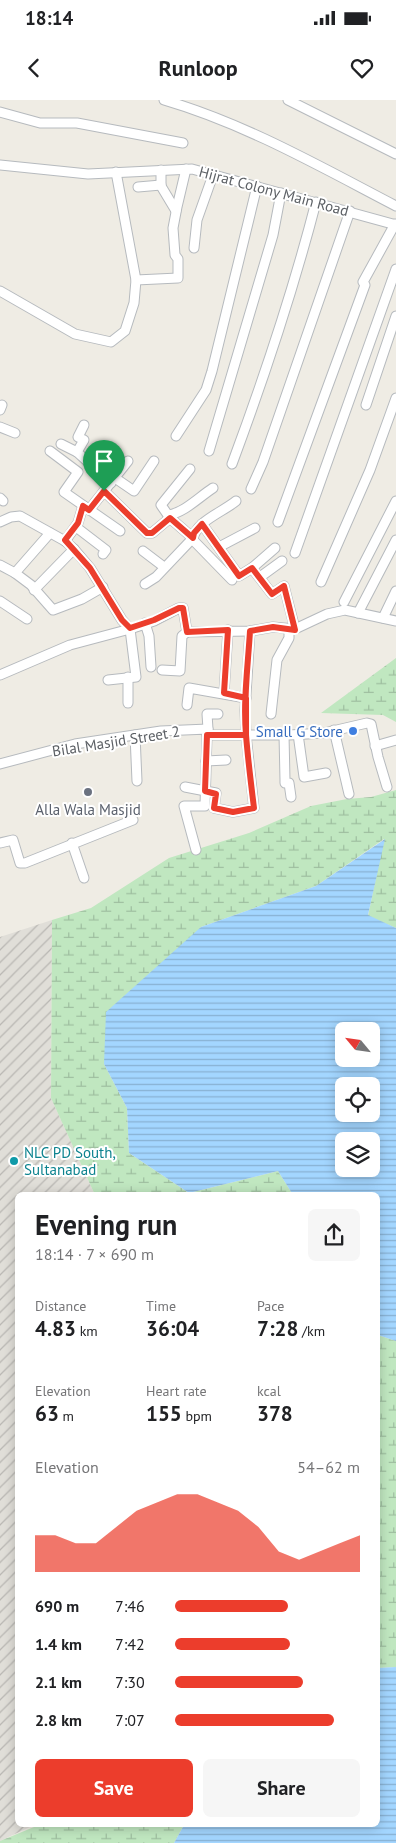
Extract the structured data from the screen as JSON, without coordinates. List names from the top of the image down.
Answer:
{
  "streets": {
    "street": ["Hijrat Colony Main Road", "Bilal Masjid Street 2"]
  },
  "places": ["Small G Store", "Alla Wala Masjid", "NLC PD South, Sultanabad"],
  "north": "top left",
  "page": {
    "status": "18:14",
    "header": "Runloop",
    "heading": ["Evening run", "18:14 · 7 × 690 m"],
    "stats": [
      ["Distance", "4.83 km"],
      ["Time", "36:04"],
      ["Pace", "7:28 /km"],
      ["Elevation", "63 m"],
      ["Heart rate", "155 bpm"],
      ["kcal", "378"]
    ],
    "chart": ["Elevation", "54–62 m"],
    "list": [
      {
        "name": "690 m",
        "note": "7:46"
      },
      {
        "name": "1.4 km",
        "note": "7:42"
      },
      {
        "name": "2.1 km",
        "note": "7:30"
      },
      {
        "name": "2.8 km",
        "note": "7:07"
      }
    ],
    "buttons": ["Save", "Share"]
  }
}
